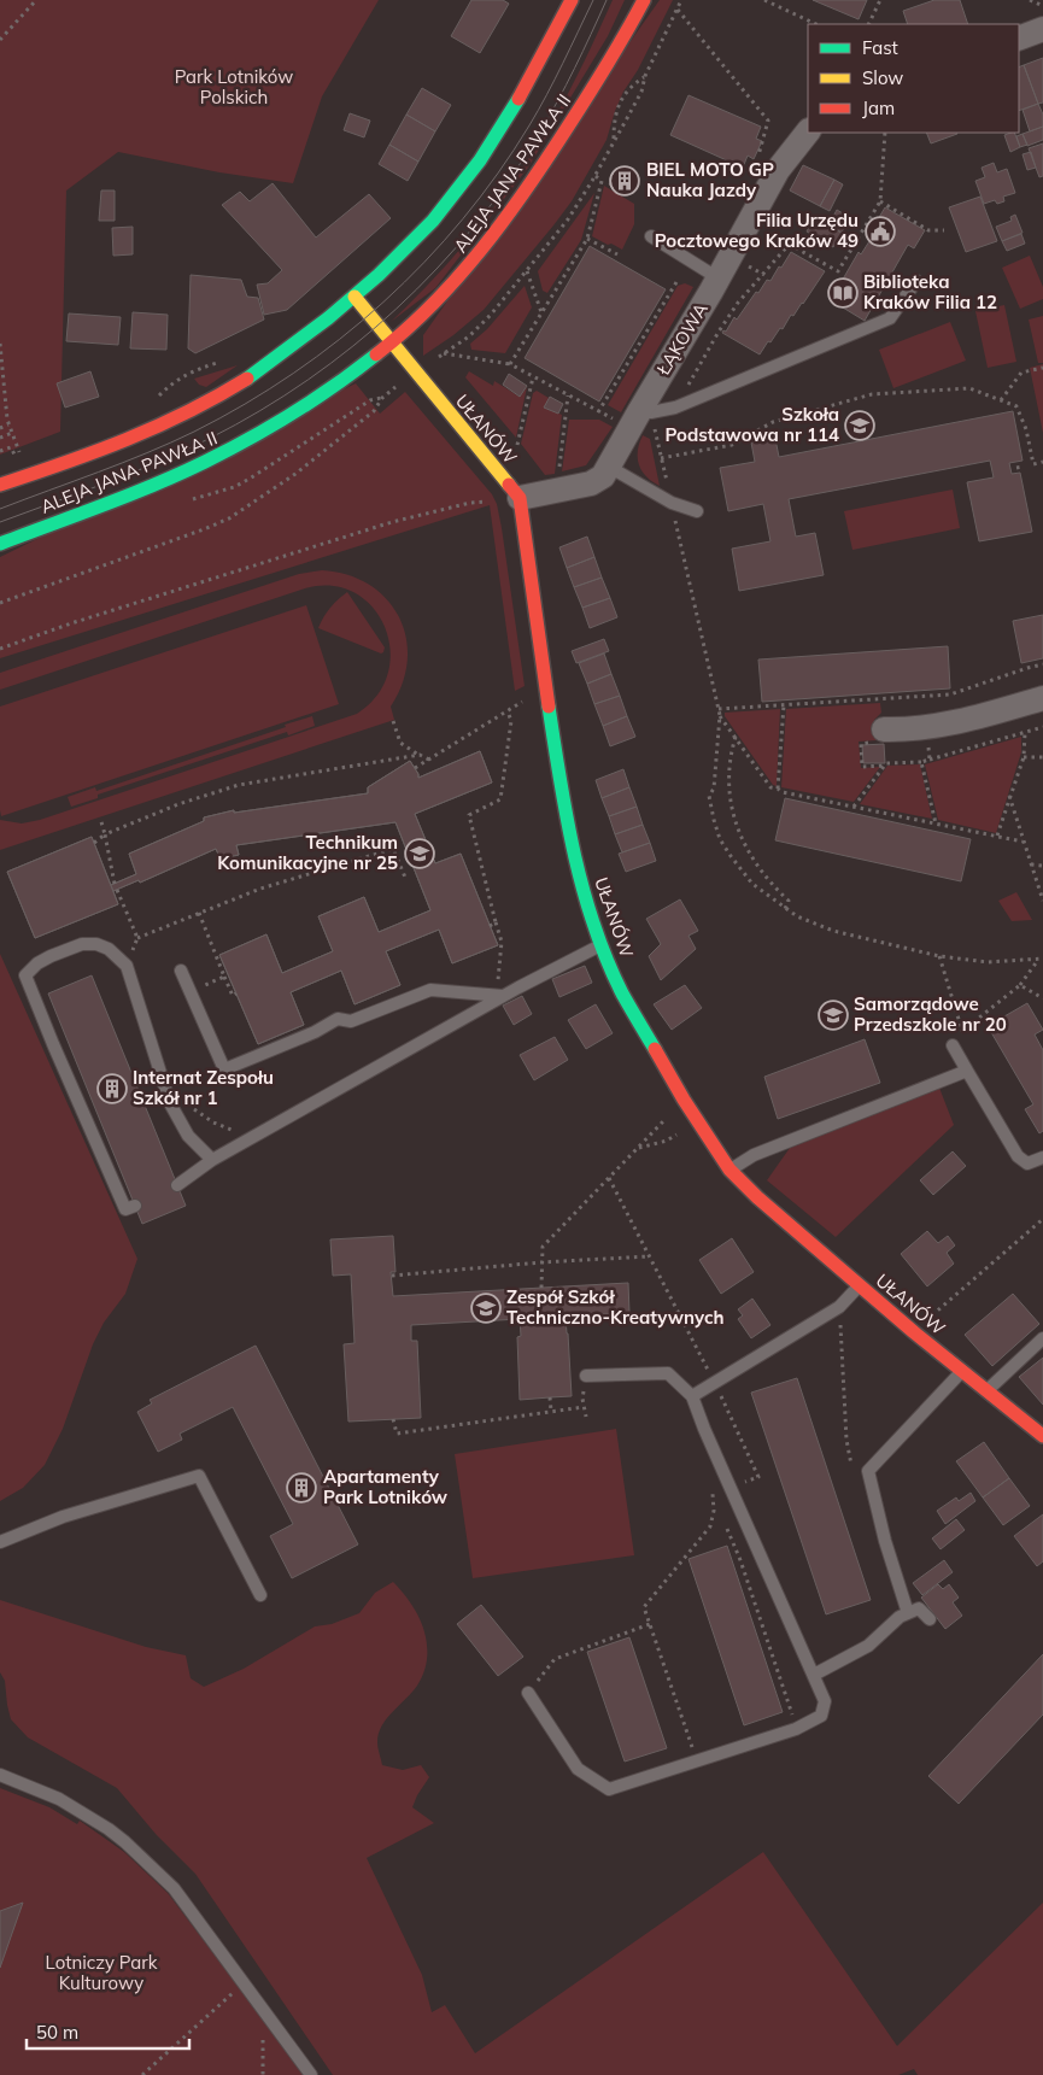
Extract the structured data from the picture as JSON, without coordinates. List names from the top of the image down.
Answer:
{
  "streets": {
    "main road": ["ALEJA JANA PAWŁA II", "UŁANÓW"],
    "street": ["ŁĄKOWA"]
  },
  "crossings": [
    ["ALEJA JANA PAWŁA II", "UŁANÓW"],
    ["ŁĄKOWA", "UŁANÓW"]
  ],
  "parks": ["Park Lotników Polskich", "Lotniczy Park Kulturowy"],
  "places": {
    "building": ["BIEL MOTO GP Nauka Jazdy", "Internat Zespołu Szkół nr 1", "Apartamenty Park Lotników"],
    "public building": ["Filia Urzędu Pocztowego Kraków 49"],
    "library": ["Biblioteka Kraków Filia 12"],
    "school or university": [
      "Szkoła Podstawowa nr 114",
      "Technikum Komunikacyjne nr 25",
      "Samorządowe Przedszkole nr 20",
      "Zespół Szkół Techniczno-Kreatywnych"
    ]
  },
  "legend": ["Fast", "Slow", "Jam"],
  "scale_bar": "50 m"
}
